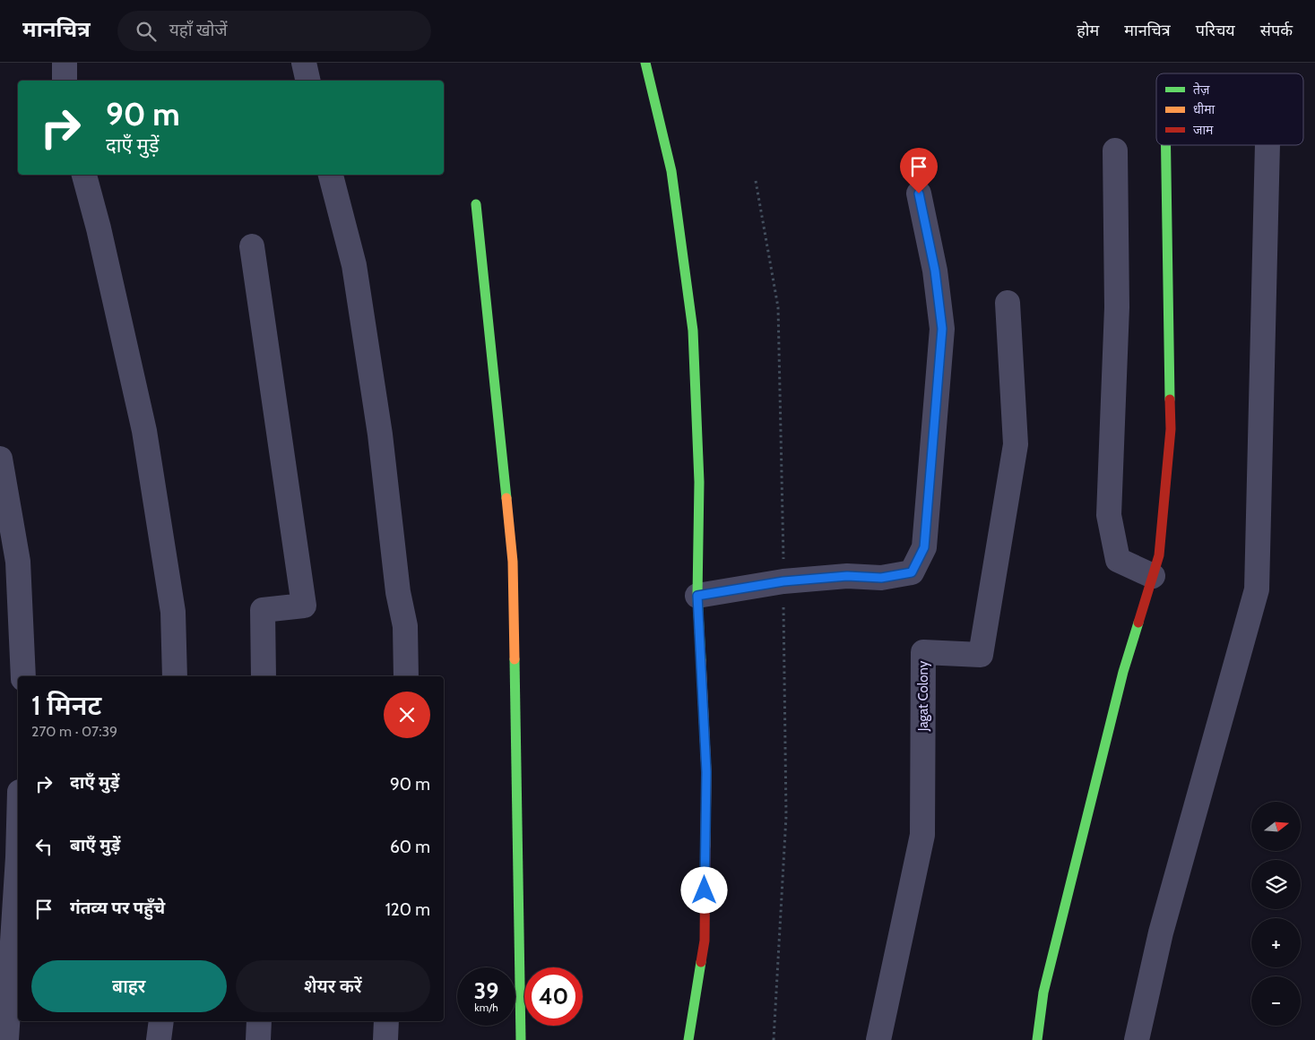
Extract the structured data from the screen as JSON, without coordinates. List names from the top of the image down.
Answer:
{
  "streets": {
    "street": ["Jagat Colony"]
  },
  "legend": ["तेज़", "धीमा", "जाम"],
  "north": "right",
  "page": {
    "header": "मानचित्र",
    "search": "यहाँ खोजें",
    "nav": [
      "होम",
      "मानचित्र",
      "परिचय",
      "संपर्क"
    ],
    "turn": ["90 m", "दाएँ मुड़ें"],
    "heading": ["1 मिनट", "270 m · 07:39"],
    "list": [
      {
        "name": "दाएँ मुड़ें",
        "value": "90 m"
      },
      {
        "name": "बाएँ मुड़ें",
        "value": "60 m"
      },
      {
        "name": "गंतव्य पर पहुँचे",
        "value": "120 m"
      }
    ],
    "map_buttons": ["+", "−"],
    "buttons": ["बाहर", "शेयर करें"],
    "speed": "39 km/h",
    "limit": "40"
  }
}
